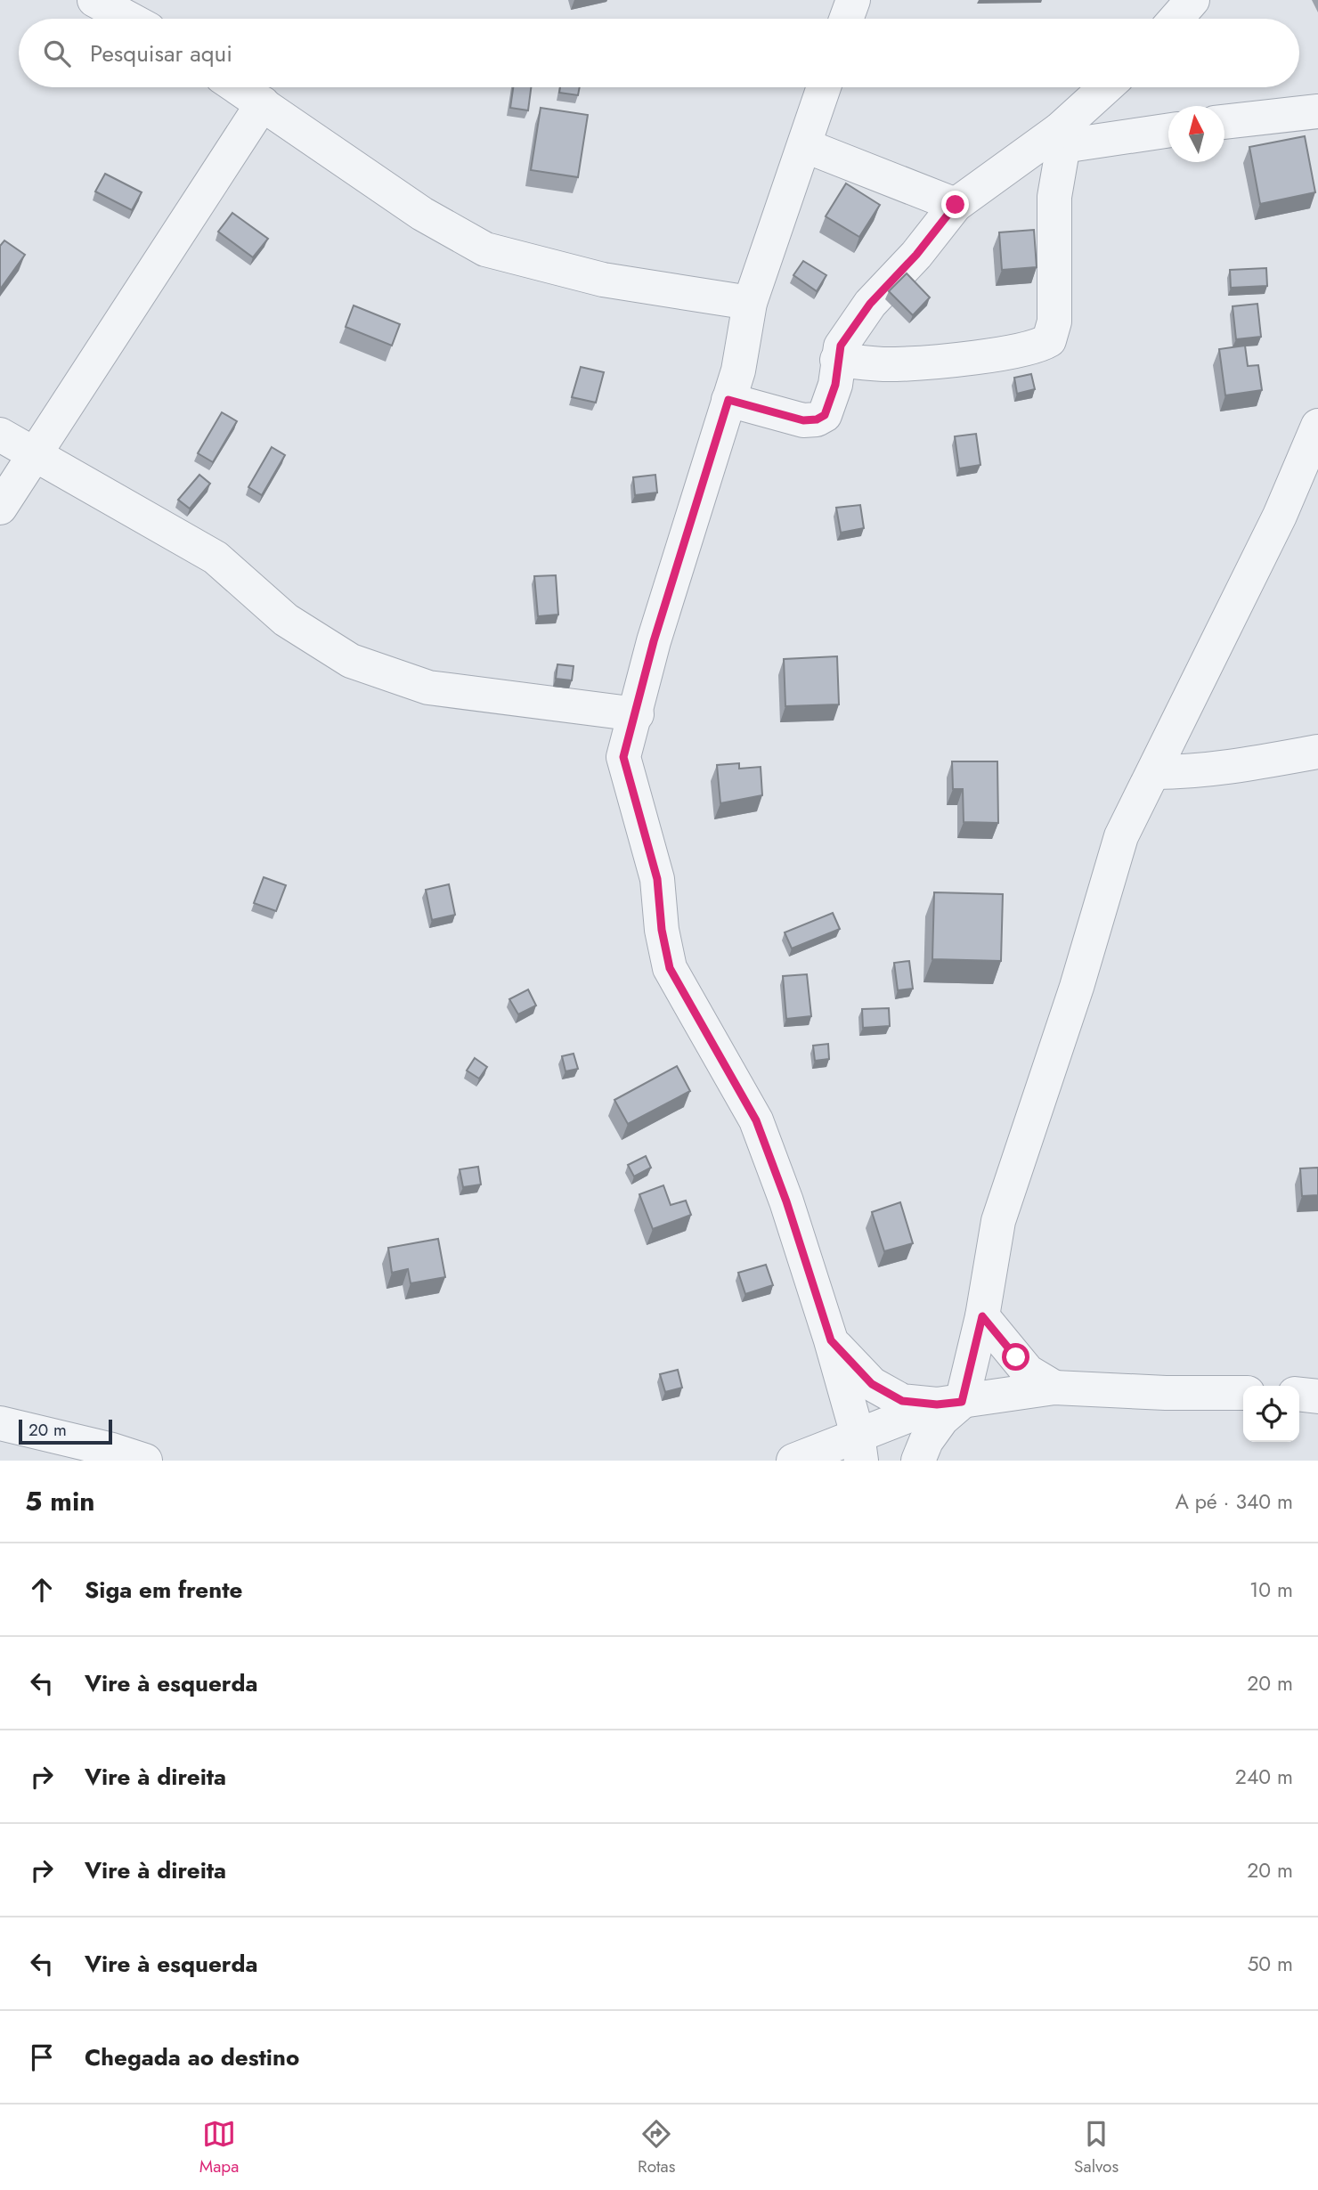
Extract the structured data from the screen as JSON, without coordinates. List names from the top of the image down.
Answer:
{
  "scale_bar": "20 m",
  "north": "top",
  "page": {
    "search": "Pesquisar aqui",
    "scale": "20 m",
    "heading": ["5 min", "A pé · 340 m"],
    "list": [
      ["Siga em frente", "10 m"],
      ["Vire à esquerda", "20 m"],
      ["Vire à direita", "240 m"],
      ["Vire à direita", "20 m"],
      ["Vire à esquerda", "50 m"],
      "Chegada ao destino"
    ],
    "nav": ["Mapa", "Rotas", "Salvos"]
  }
}
